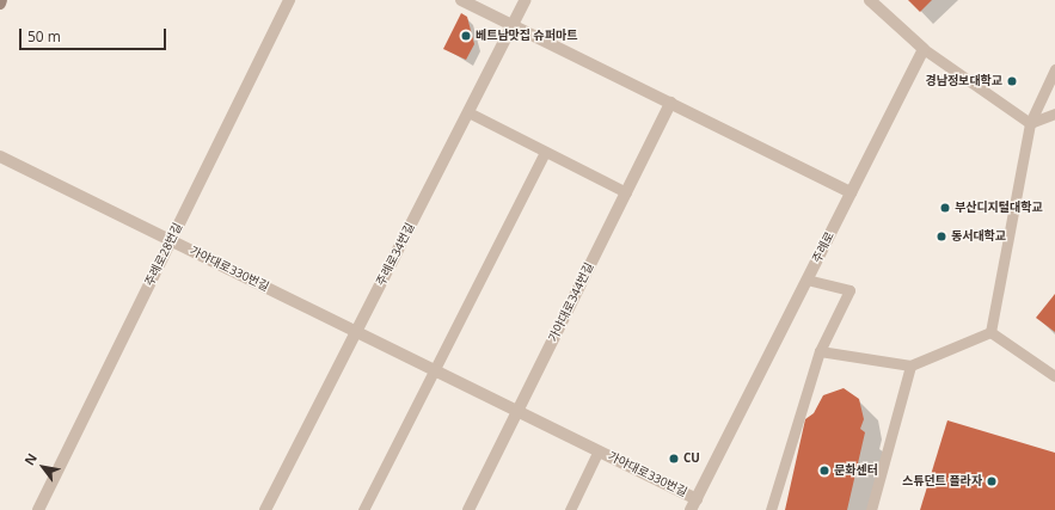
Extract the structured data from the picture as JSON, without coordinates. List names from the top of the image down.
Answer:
{
  "streets": {
    "street": [
      "주례로",
      "주례로28번길",
      "주례로34번길",
      "가야대로330번길",
      "가야대로344번길"
    ]
  },
  "crossings": [
    ["주례로", "가야대로330번길"],
    ["주례로28번길", "가야대로330번길"],
    ["주례로34번길", "가야대로330번길"],
    ["가야대로330번길", "가야대로344번길"]
  ],
  "places": [
    "베트남맛집 슈퍼마트",
    "경남정보대학교",
    "부산디지털대학교",
    "동서대학교",
    "CU",
    "문화센터",
    "스튜던트 플라자"
  ],
  "scale_bar": "50 m",
  "north": "top left"
}
